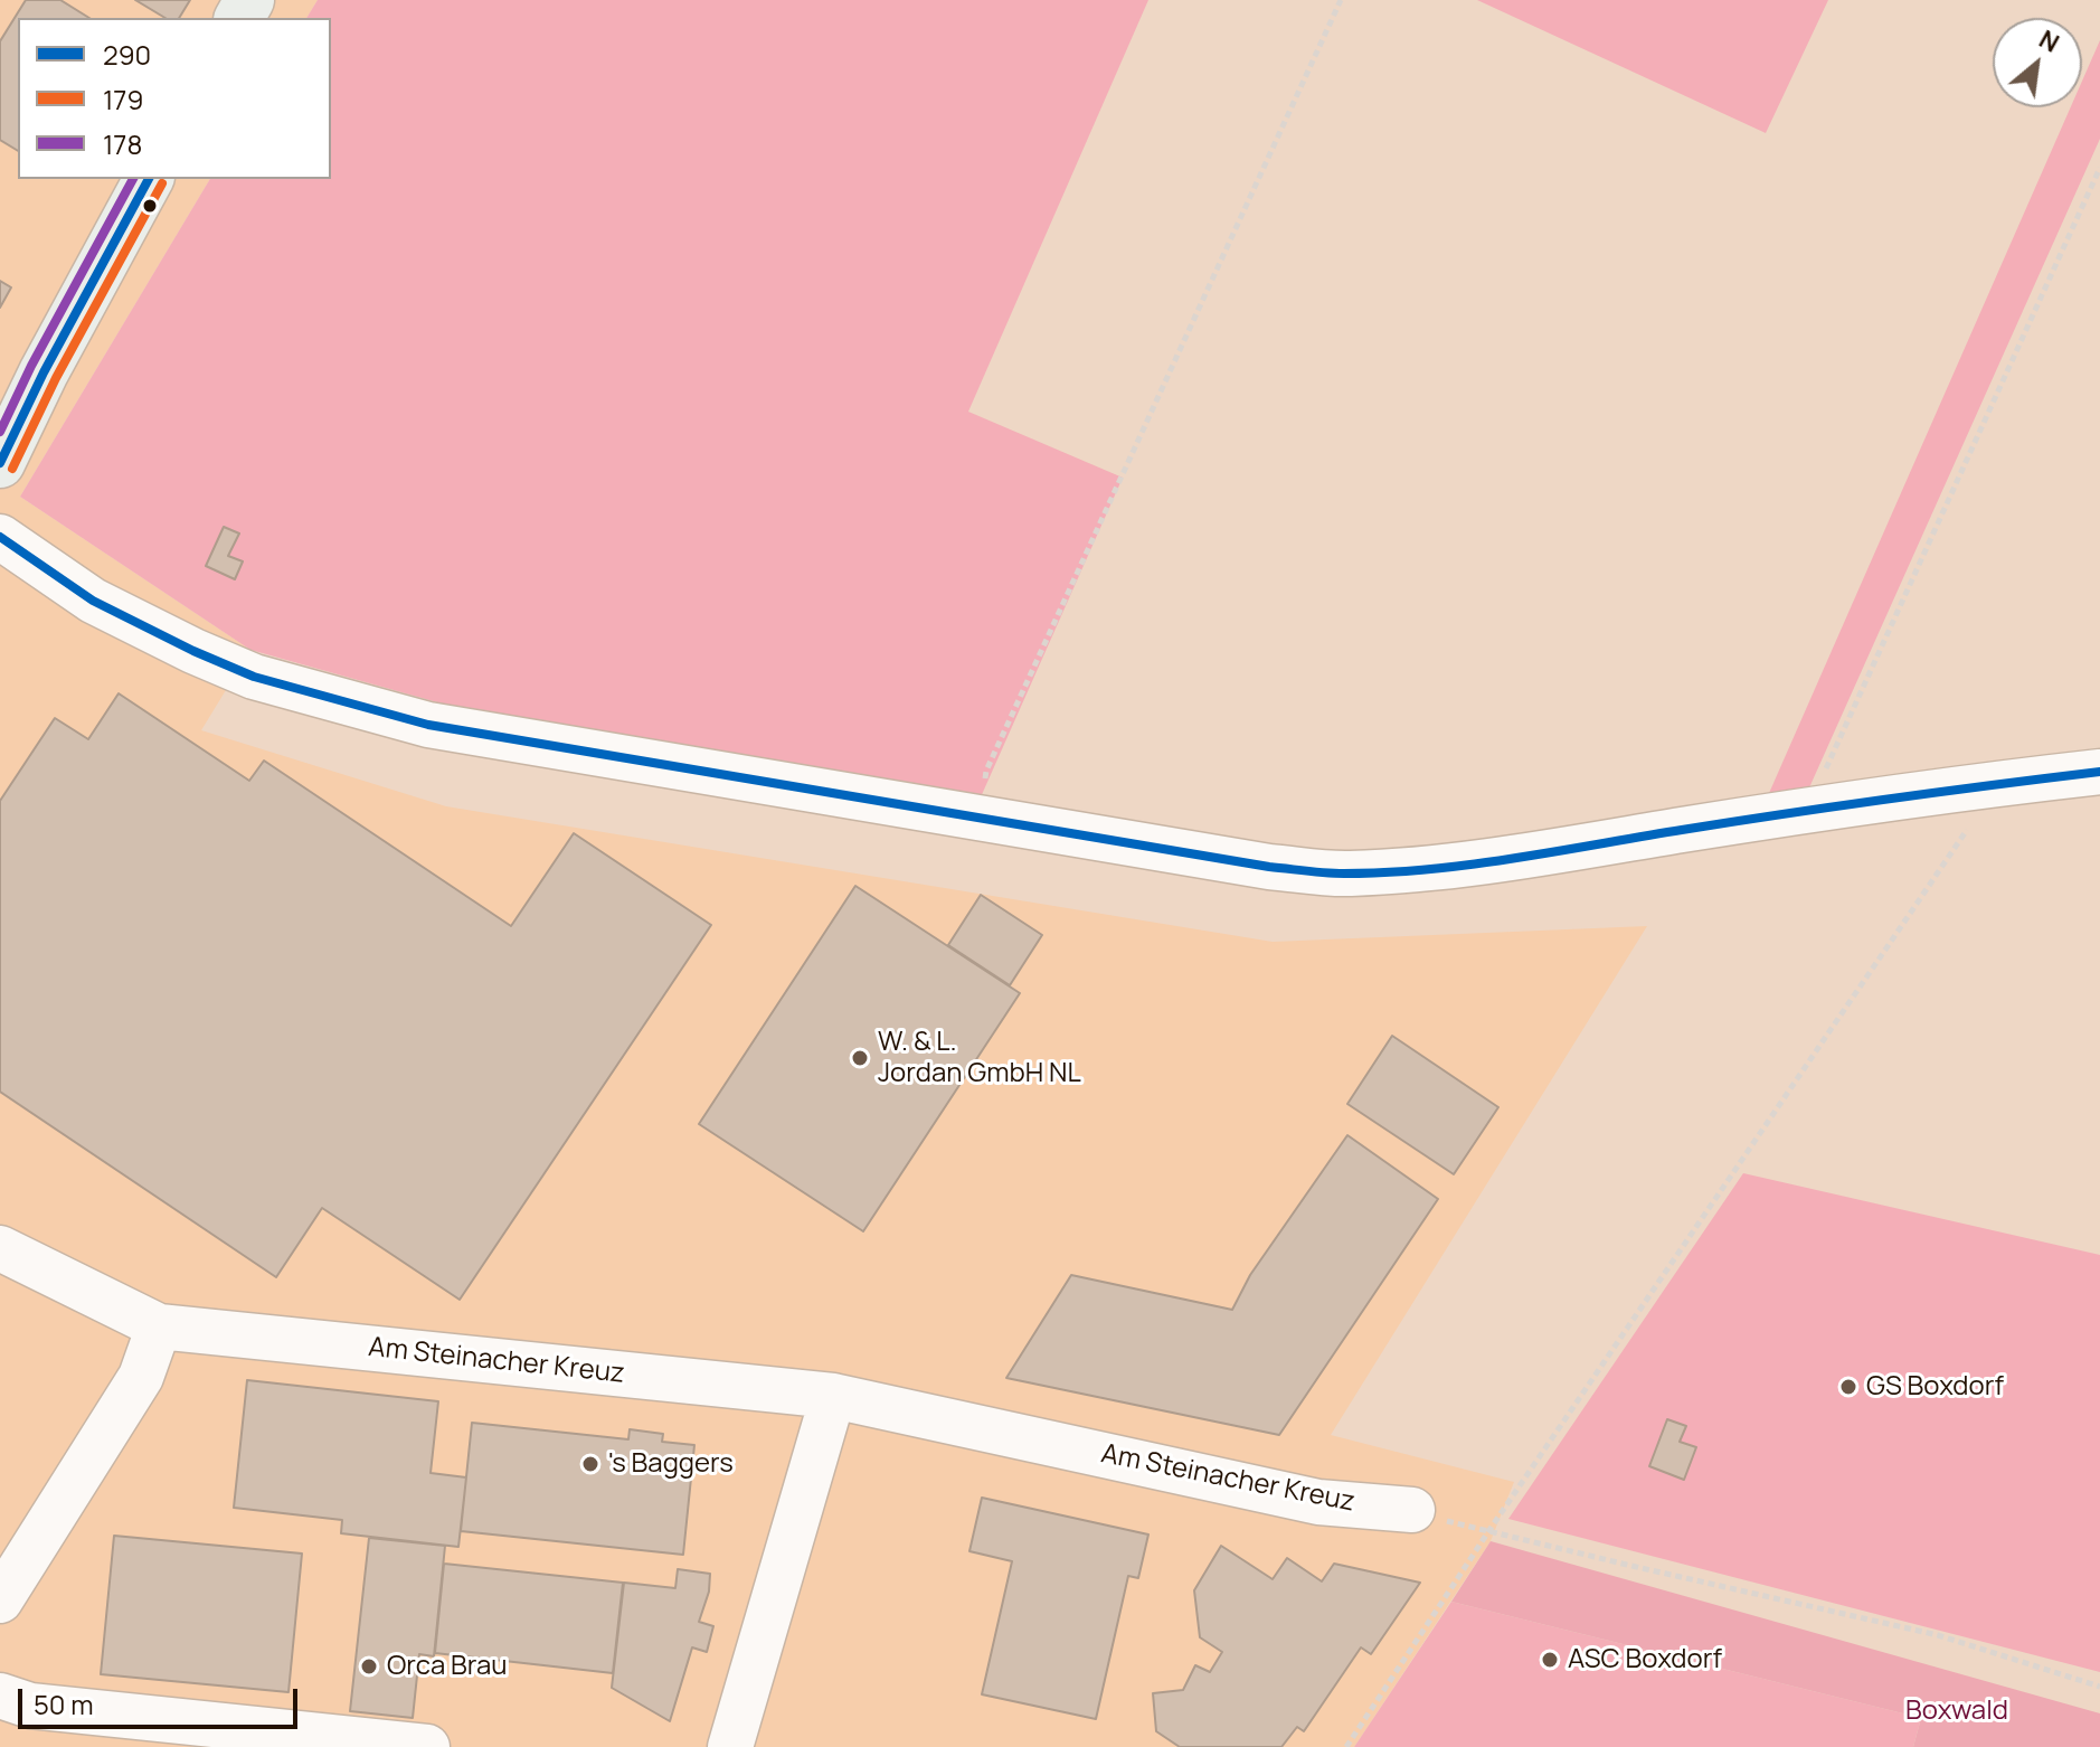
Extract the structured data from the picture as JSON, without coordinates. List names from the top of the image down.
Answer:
{
  "streets": {
    "street": ["Am Steinacher Kreuz"]
  },
  "parks": ["Boxwald"],
  "places": [
    "W. & L. Jordan GmbH NL",
    "GS Boxdorf",
    "'s Baggers",
    "ASC Boxdorf",
    "Orca Brau"
  ],
  "lines": ["transit line 290", "transit line 178", "transit line 179"],
  "legend": ["290", "179", "178"],
  "scale_bar": "50 m",
  "north": "top right"
}
